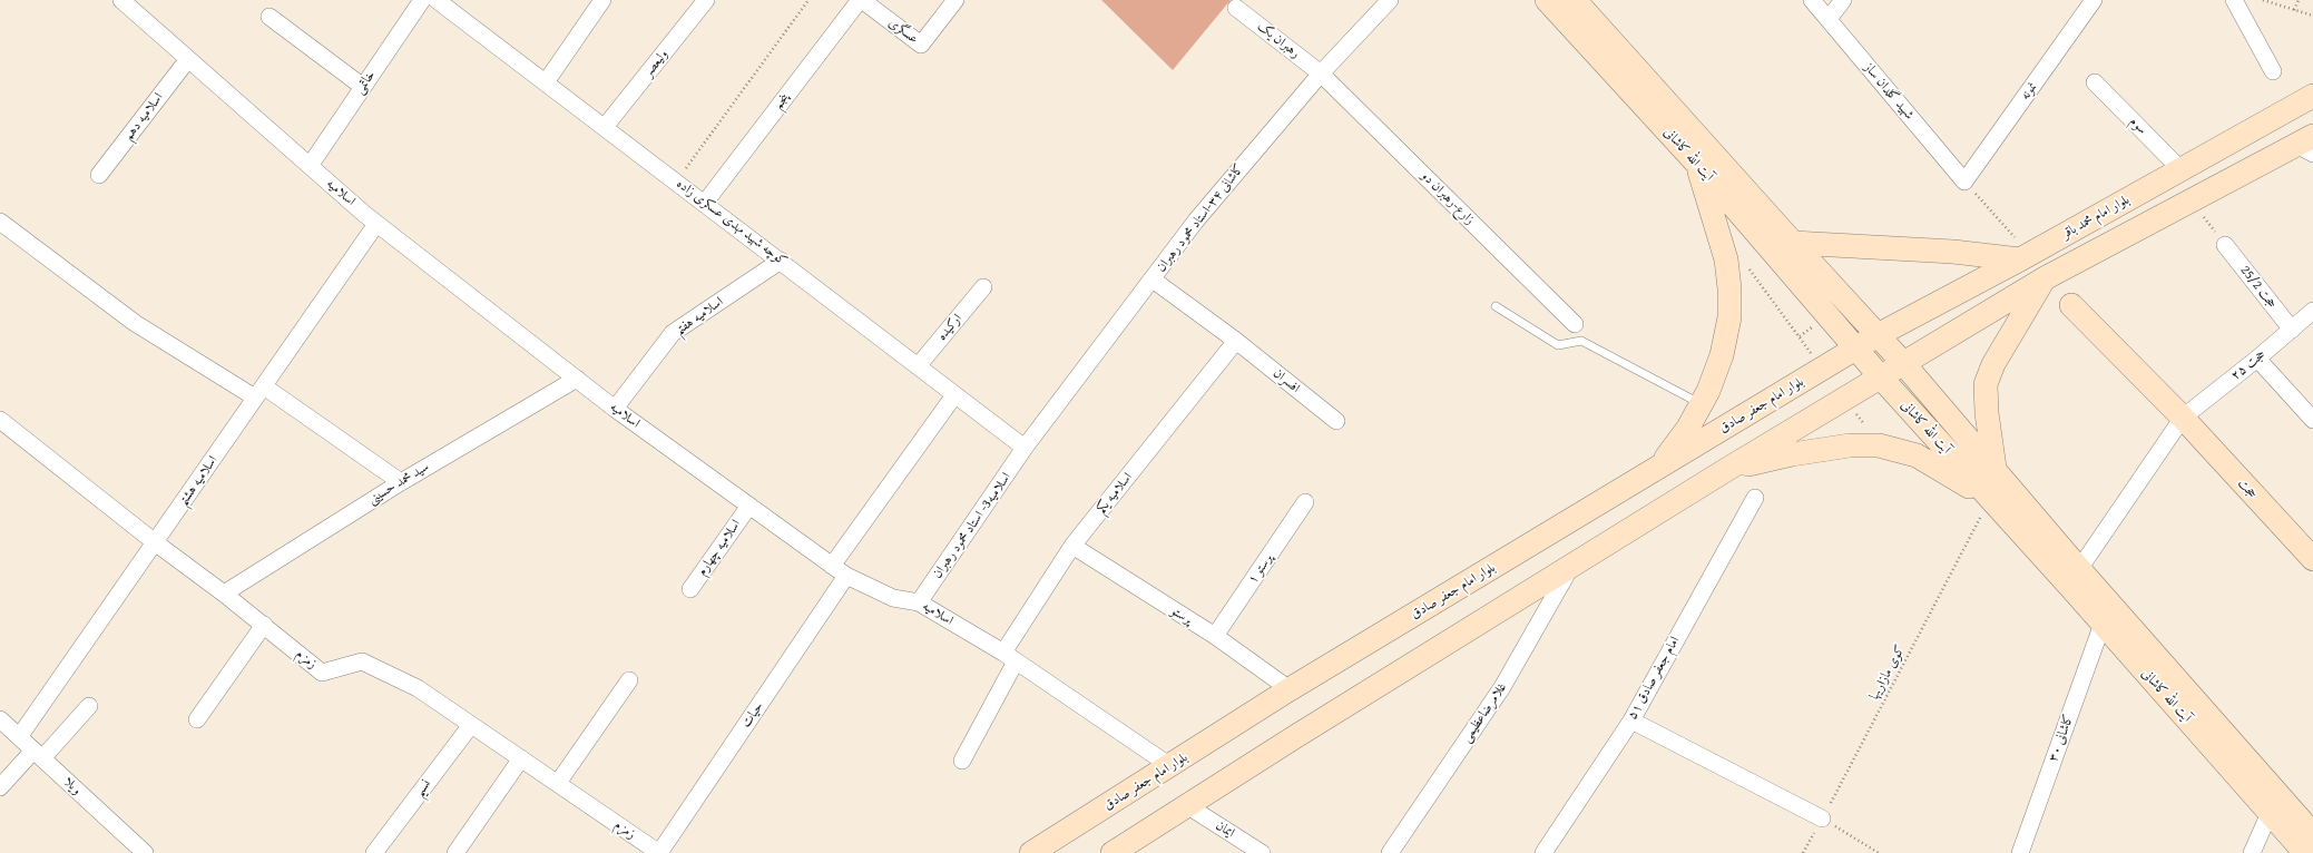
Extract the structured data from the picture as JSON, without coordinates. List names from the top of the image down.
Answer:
{
  "streets": {
    "main road": [
      "آیت الله کاشانی",
      "بلوار امام محمد باقر",
      "بلوار امام جعفر صادق",
      "حجت"
    ],
    "street": [
      "عسگری",
      "رهبران یک",
      "ولیعصر",
      "خاتمی",
      "شهید گلدان ساز",
      "نمونه",
      "پنجم",
      "اسلامیه دهم",
      "سوم",
      "اسلامیه",
      "زارع-رهبران دو",
      "کاشانی ۳۴-استاد محمود رهبران",
      "کوچه شهید مهدی عسکری زاده",
      "حجت 25/2",
      "اسلامیه هفتم",
      "ارکیده",
      "حجت ۲۵",
      "افسران",
      "اسلامیه هشتم",
      "سید محمد حسینی",
      "اسلامیه یکم",
      "اسلامیه3- استاد محمود رهبران",
      "اسلامیه چهارم",
      "پرستو ۱",
      "پرستو",
      "زمزم",
      "امام جعفر صادق ۵۱",
      "غلامرضاعظیمی",
      "حیات",
      "کاشانی ۳۰",
      "ویلا",
      "نسیم",
      "ایمان"
    ],
    "path": ["کوی مازاریها"]
  },
  "crossings": [
    ["عسگری", "پنجم"],
    ["رهبران یک", "زارع-رهبران دو"],
    ["رهبران یک", "کاشانی ۳۴-استاد محمود رهبران"],
    ["ولیعصر", "کوچه شهید مهدی عسکری زاده"],
    ["خاتمی", "اسلامیه"],
    ["شهید گلدان ساز", "نمونه"],
    ["پنجم", "کوچه شهید مهدی عسکری زاده"],
    ["اسلامیه دهم", "اسلامیه"],
    ["سوم", "بلوار امام محمد باقر"],
    ["آیت الله کاشانی", "بلوار امام محمد باقر"],
    ["آیت الله کاشانی", "بلوار امام جعفر صادق"],
    ["آیت الله کاشانی", "کوی مازاریها"],
    ["آیت الله کاشانی", "کاشانی ۳۰"],
    ["اسلامیه", "اسلامیه هفتم"],
    ["اسلامیه", "بلوار امام جعفر صادق"],
    ["اسلامیه", "اسلامیه هشتم"],
    ["اسلامیه", "سید محمد حسینی"],
    ["اسلامیه", "اسلامیه یکم"],
    ["اسلامیه", "اسلامیه3- استاد محمود رهبران"],
    ["اسلامیه", "اسلامیه چهارم"],
    ["اسلامیه", "حیات"],
    ["زارع-رهبران دو", "کاشانی ۳۴-استاد محمود رهبران"],
    ["بلوار امام محمد باقر", "بلوار امام جعفر صادق"],
    ["کاشانی ۳۴-استاد محمود رهبران", "کوچه شهید مهدی عسکری زاده"],
    ["کاشانی ۳۴-استاد محمود رهبران", "افسران"],
    ["کاشانی ۳۴-استاد محمود رهبران", "اسلامیه3- استاد محمود رهبران"],
    ["کوچه شهید مهدی عسکری زاده", "اسلامیه هفتم"],
    ["کوچه شهید مهدی عسکری زاده", "ارکیده"],
    ["کوچه شهید مهدی عسکری زاده", "اسلامیه3- استاد محمود رهبران"],
    ["حجت 25/2", "حجت ۲۵"],
    ["حجت ۲۵", "حجت"],
    ["افسران", "اسلامیه یکم"],
    ["بلوار امام جعفر صادق", "پرستو"],
    ["اسلامیه هشتم", "زمزم"],
    ["اسلامیه هشتم", "ویلا"],
    ["سید محمد حسینی", "زمزم"],
    ["اسلامیه یکم", "پرستو"],
    ["پرستو ۱", "پرستو"],
    ["زمزم", "حیات"],
    ["زمزم", "نسیم"]
  ]
}
